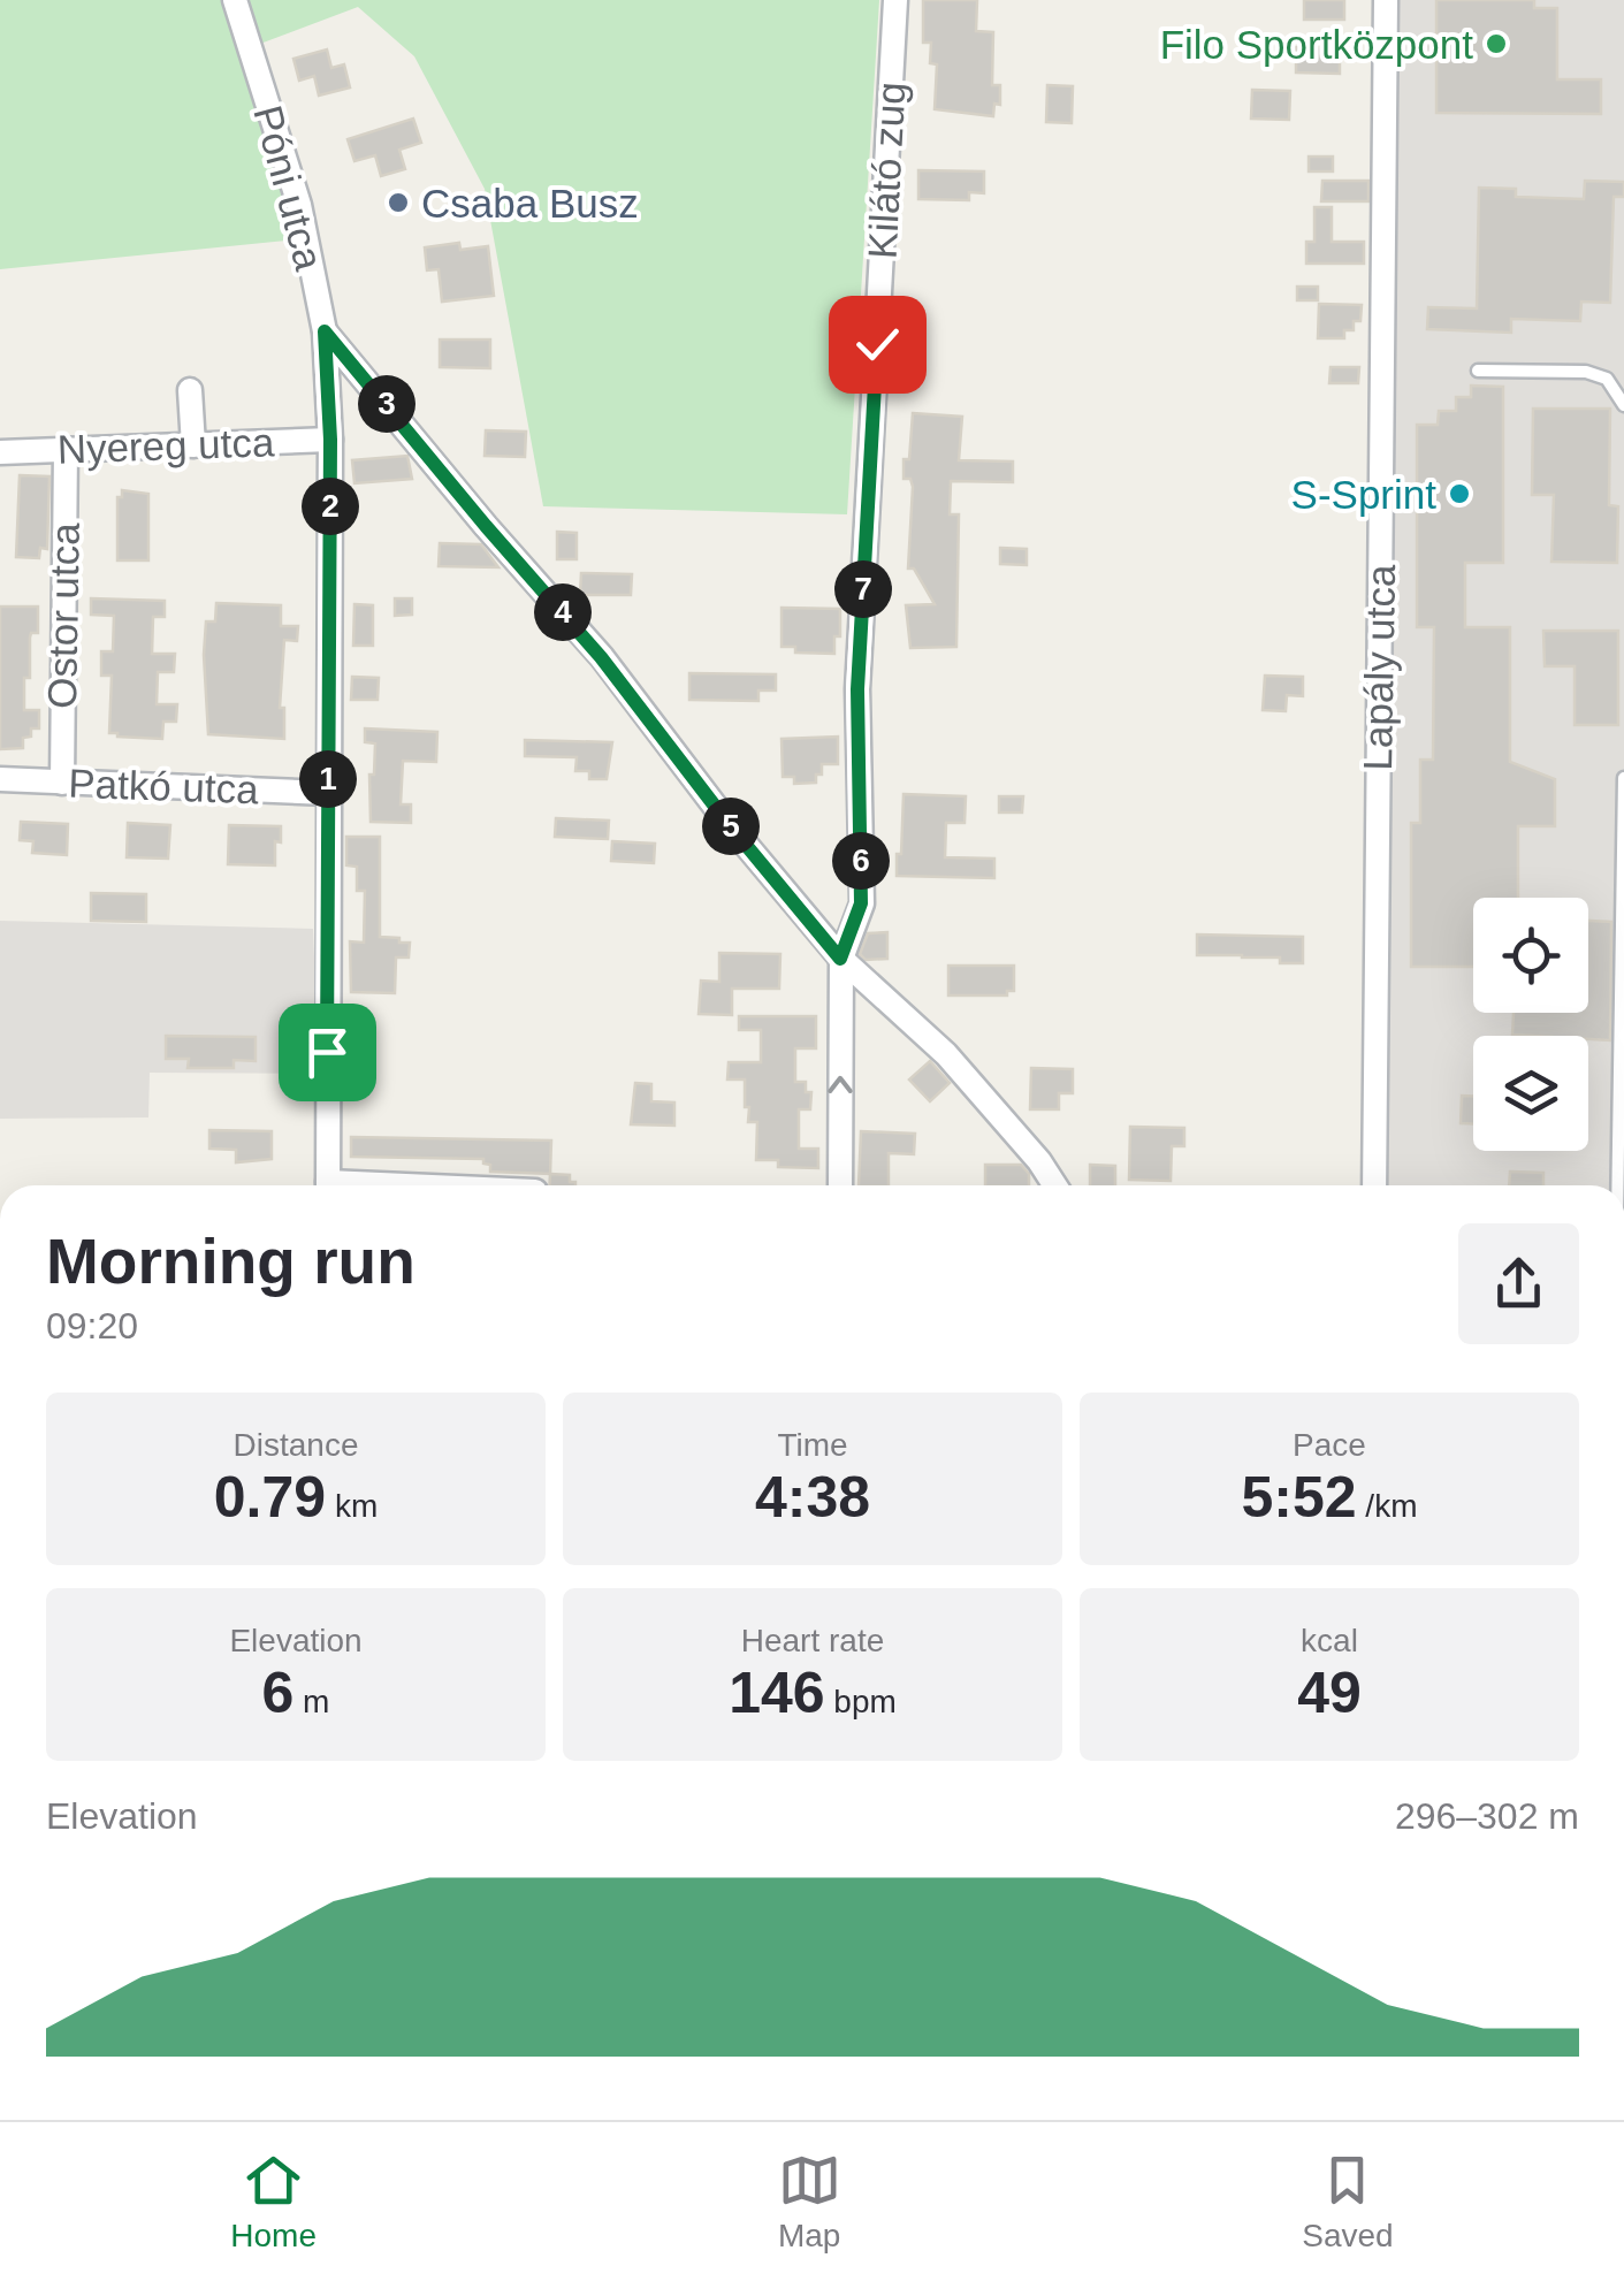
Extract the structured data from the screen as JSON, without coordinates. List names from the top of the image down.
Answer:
{
  "streets": {
    "street": [
      "Kilátó zug",
      "Póni utca",
      "Nyereg utca",
      "Ostor utca",
      "Lapály utca",
      "Patkó utca"
    ]
  },
  "crossings": [
    ["Póni utca", "Nyereg utca"],
    ["Póni utca", "Patkó utca"],
    ["Nyereg utca", "Ostor utca"],
    ["Ostor utca", "Patkó utca"]
  ],
  "places": ["Filo Sportközpont", "Csaba Busz", "S-Sprint"],
  "page": {
    "pins": [
      "3",
      "2",
      "7",
      "4",
      "1",
      "5",
      "6"
    ],
    "heading": ["Morning run", "09:20"],
    "stats": [
      ["Distance", "0.79 km"],
      ["Time", "4:38"],
      ["Pace", "5:52 /km"],
      ["Elevation", "6 m"],
      ["Heart rate", "146 bpm"],
      ["kcal", "49"]
    ],
    "chart": ["Elevation", "296–302 m"],
    "tabs": ["Home", "Map", "Saved"]
  }
}
